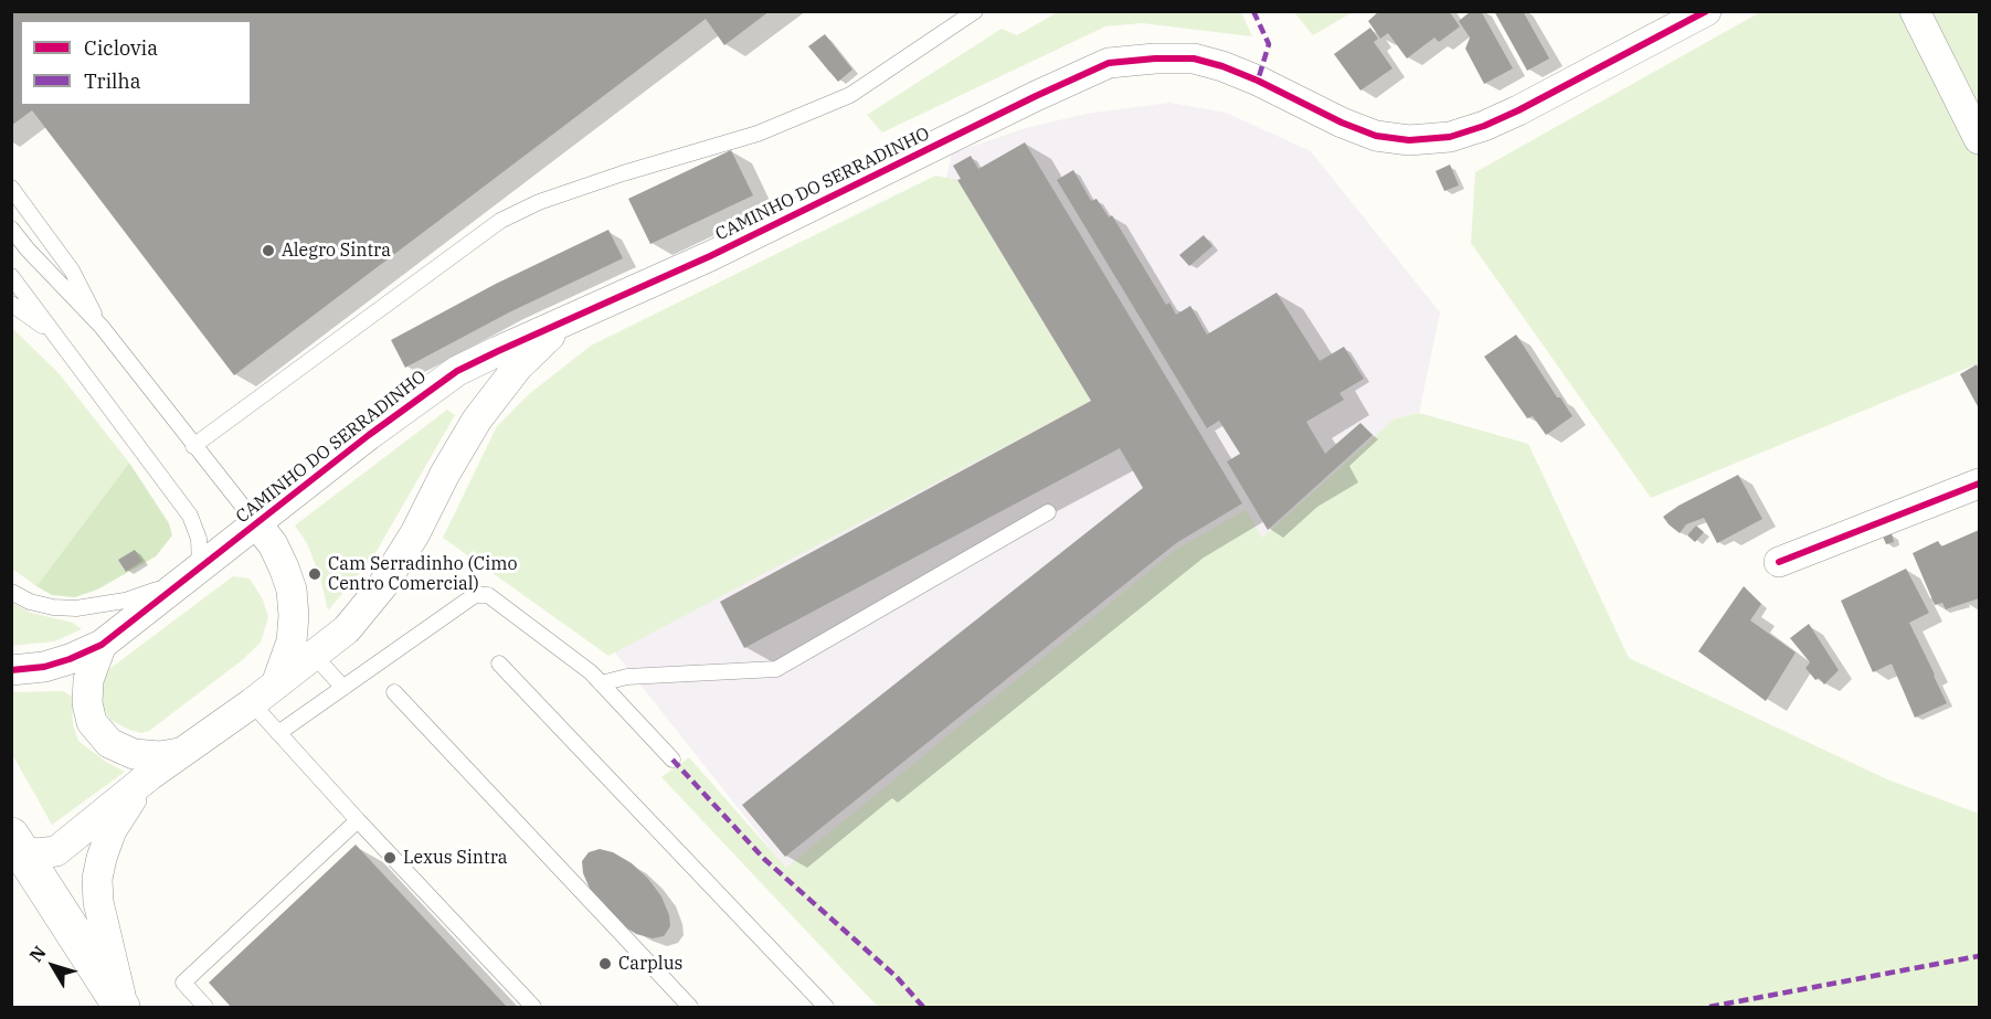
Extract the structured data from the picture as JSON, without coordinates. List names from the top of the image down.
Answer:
{
  "streets": {
    "street": ["CAMINHO DO SERRADINHO"]
  },
  "places": [
    "Alegro Sintra",
    "Cam Serradinho (Cimo Centro Comercial)",
    "Lexus Sintra",
    "Carplus"
  ],
  "legend": ["Ciclovia", "Trilha"],
  "north": "top left"
}
